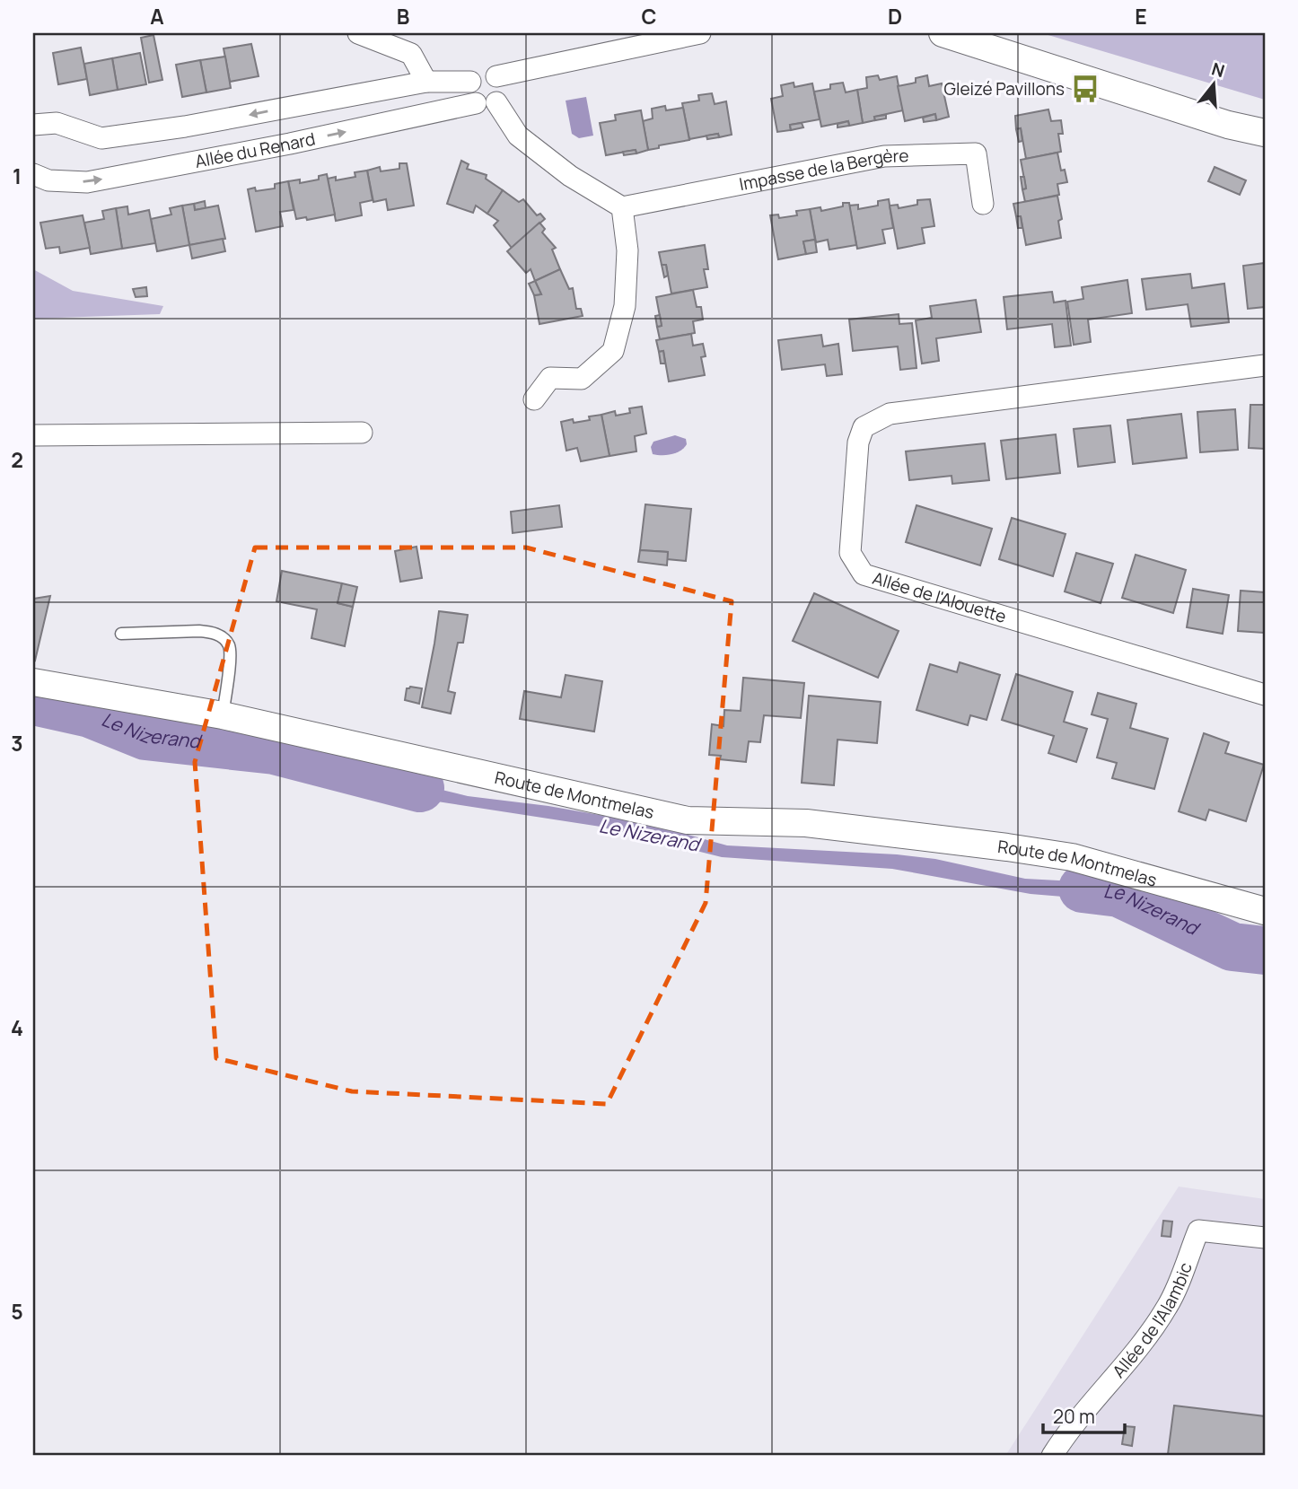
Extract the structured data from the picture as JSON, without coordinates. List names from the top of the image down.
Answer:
{
  "streets": {
    "street": [
      "Allée du Renard",
      "Impasse de la Bergère",
      "Allée de l'Alouette",
      "Route de Montmelas",
      "Allée de l'Alambic"
    ]
  },
  "water": ["Le Nizerand"],
  "places": {
    "bus stop": ["Gleizé Pavillons"]
  },
  "scale_bar": "20 m",
  "north": "top",
  "grid": {
    "columns": [
      "A",
      "B",
      "C",
      "D",
      "E"
    ],
    "rows": [
      "1",
      "2",
      "3",
      "4",
      "5"
    ]
  }
}
